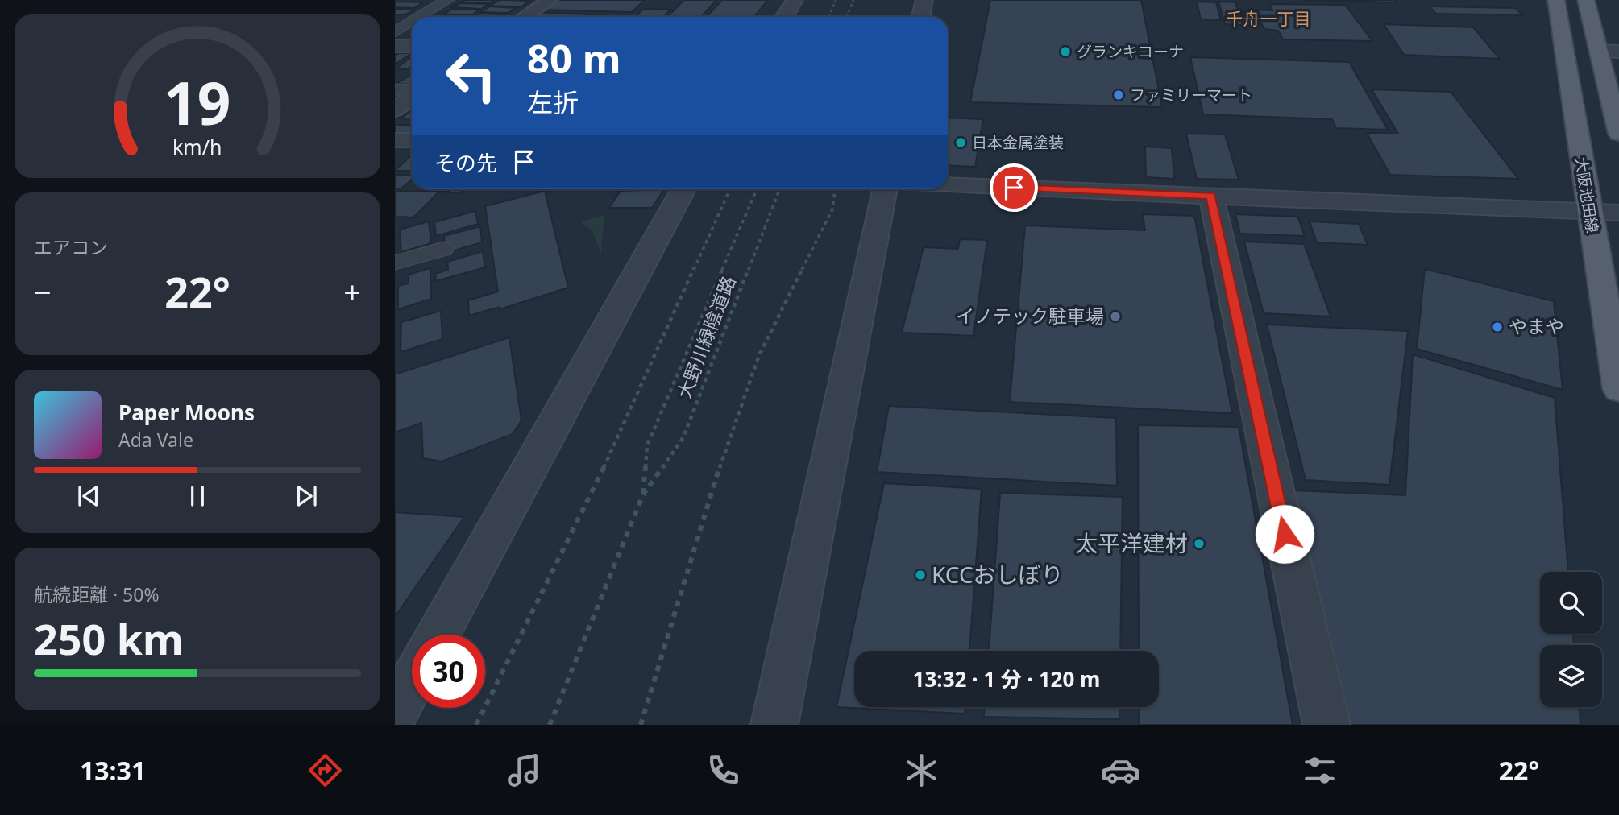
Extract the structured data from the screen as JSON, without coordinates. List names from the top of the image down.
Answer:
{
  "streets": {
    "main road": ["大阪池田線"],
    "path": ["大野川緑陰道路"]
  },
  "districts": ["千舟一丁目"],
  "places": [
    "グランキコーナ",
    "ファミリーマート",
    "日本金属塗装",
    "イノテック駐車場",
    "やまや",
    "太平洋建材",
    "KCCおしぼり"
  ],
  "page": {
    "turn": ["80 m", "左折"],
    "then": "その先",
    "tile": [
      "エアコン",
      ["航続距離 · 50%", "250 km"]
    ],
    "heat": ["−", "22°", "+"],
    "song": ["Paper Moons", "Ada Vale"],
    "limit": "30",
    "trip": "13:32 · 1 分 · 120 m",
    "tabs": ["13:31", "22°"],
    "gauge": ["19", "km/h"]
  }
}
